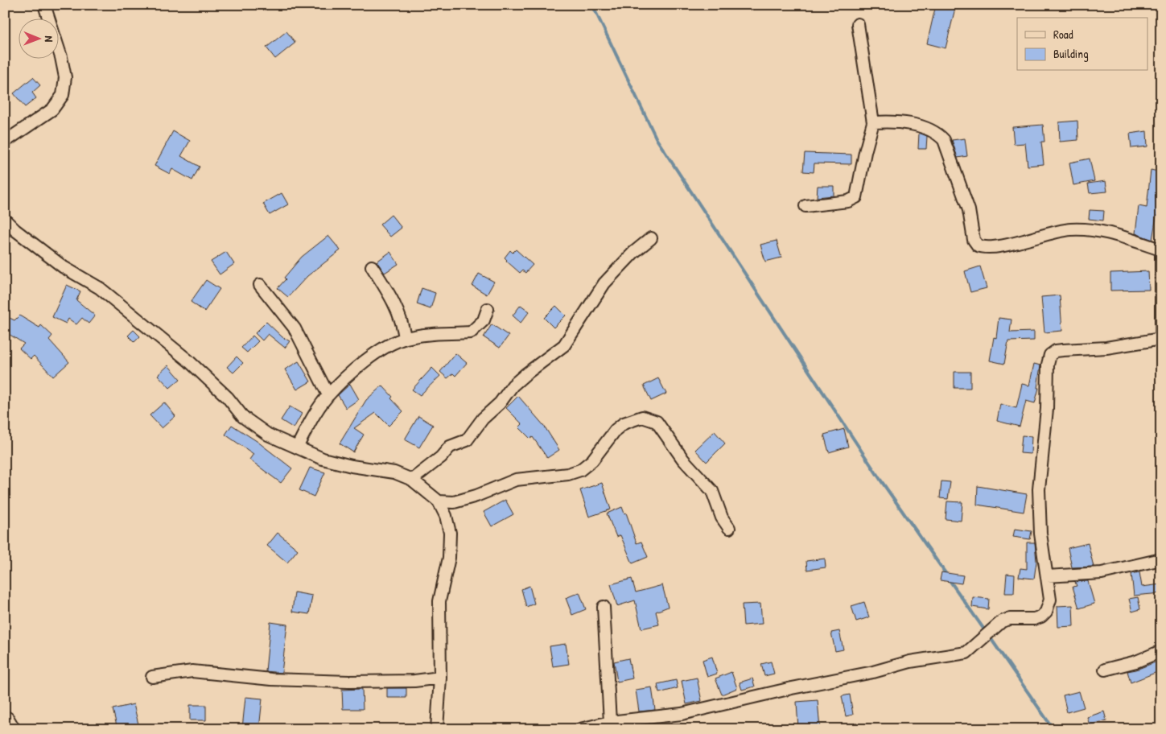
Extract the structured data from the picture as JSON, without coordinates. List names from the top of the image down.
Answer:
{
  "legend": ["Road", "Building"],
  "north": "right"
}
